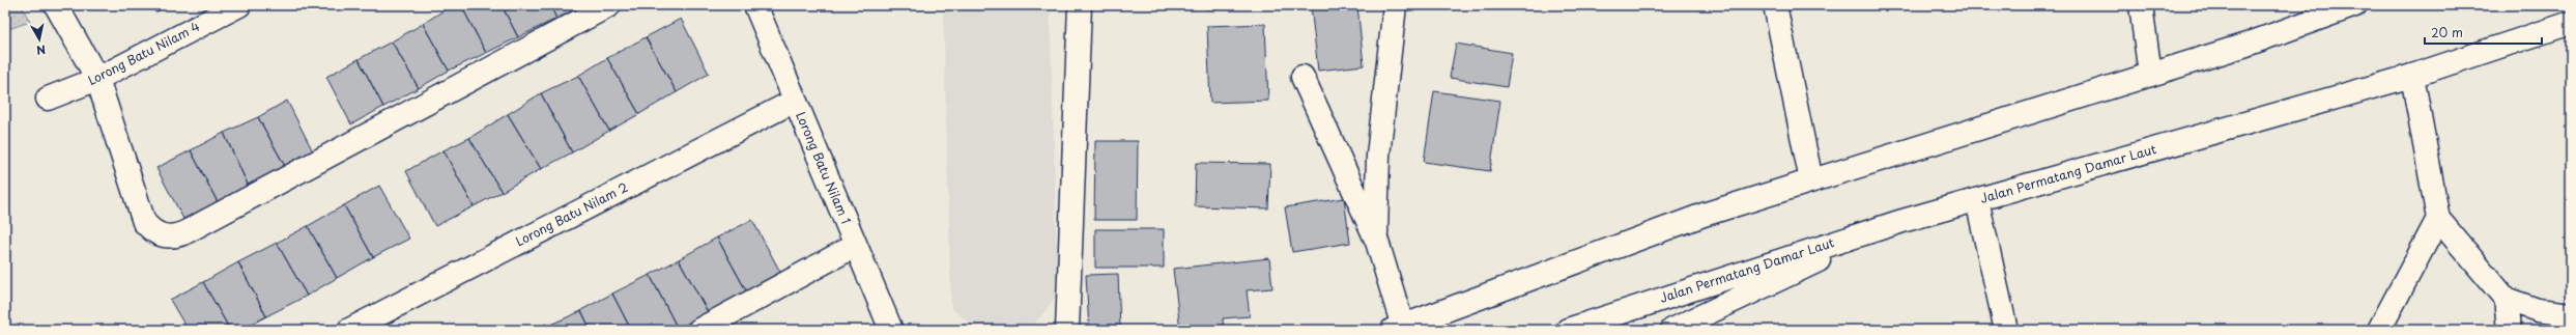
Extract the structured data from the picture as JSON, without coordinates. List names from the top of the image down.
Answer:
{
  "streets": {
    "main road": [
      "Lorong Batu Nilam 4",
      "Lorong Batu Nilam 1",
      "Jalan Permatang Damar Laut",
      "Lorong Batu Nilam 2"
    ]
  },
  "crossings": [
    ["Lorong Batu Nilam 1", "Lorong Batu Nilam 2"]
  ],
  "scale_bar": "20 m",
  "north": "bottom"
}
